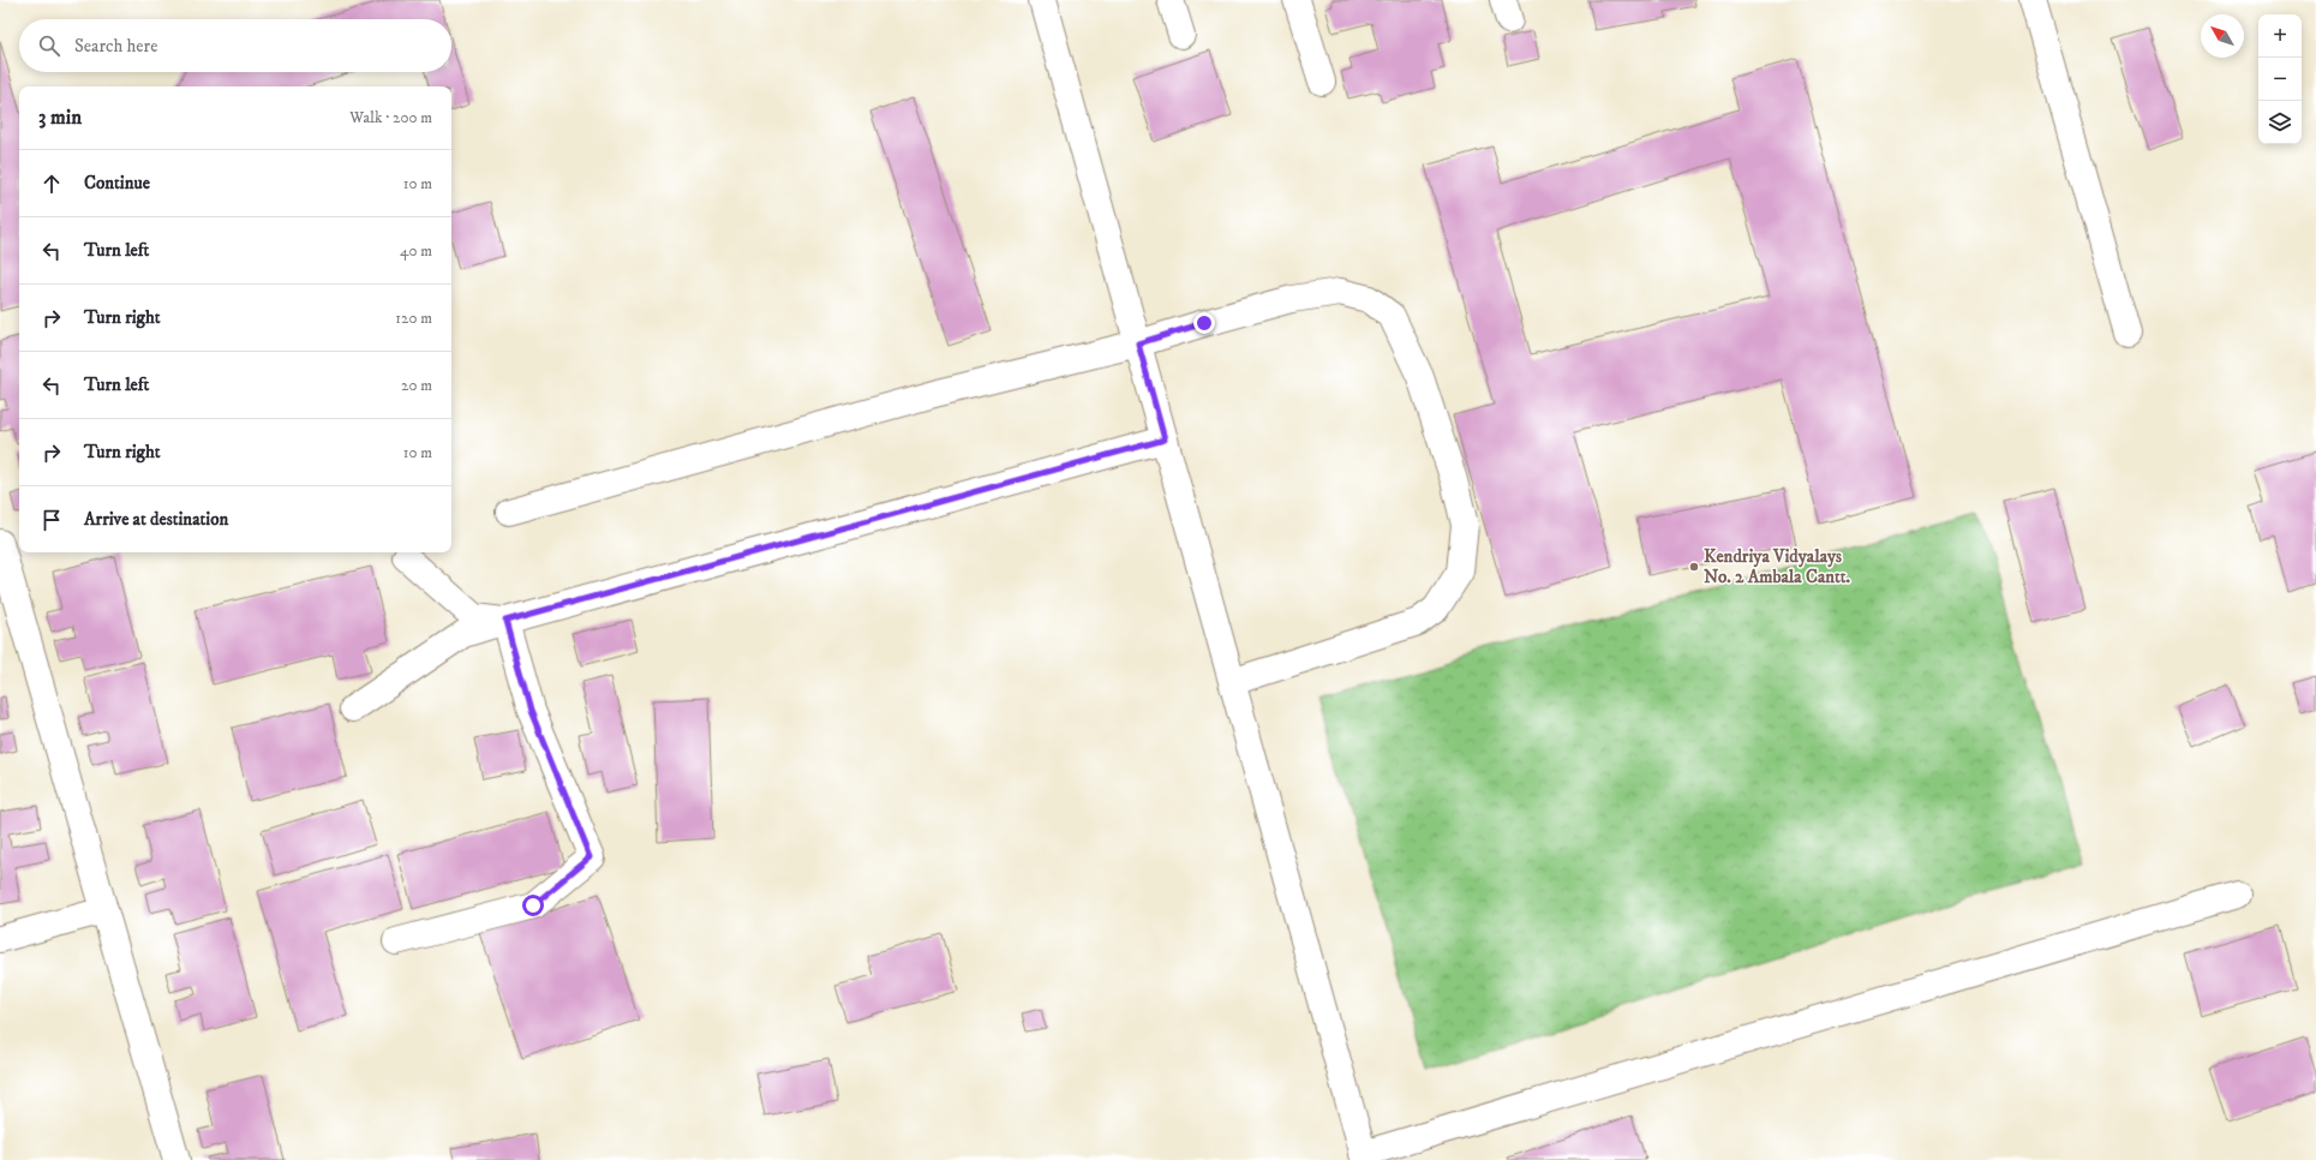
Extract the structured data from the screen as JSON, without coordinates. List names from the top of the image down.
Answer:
{
  "places": ["Kendriya Vidyalays No. 2 Ambala Cantt."],
  "north": "top left",
  "page": {
    "map_buttons": ["+", "−"],
    "search": "Search here",
    "heading": ["3 min", "Walk · 200 m"],
    "list": [
      ["Continue", "10 m"],
      ["Turn left", "40 m"],
      ["Turn right", "120 m"],
      ["Turn left", "20 m"],
      ["Turn right", "10 m"],
      "Arrive at destination"
    ]
  }
}
